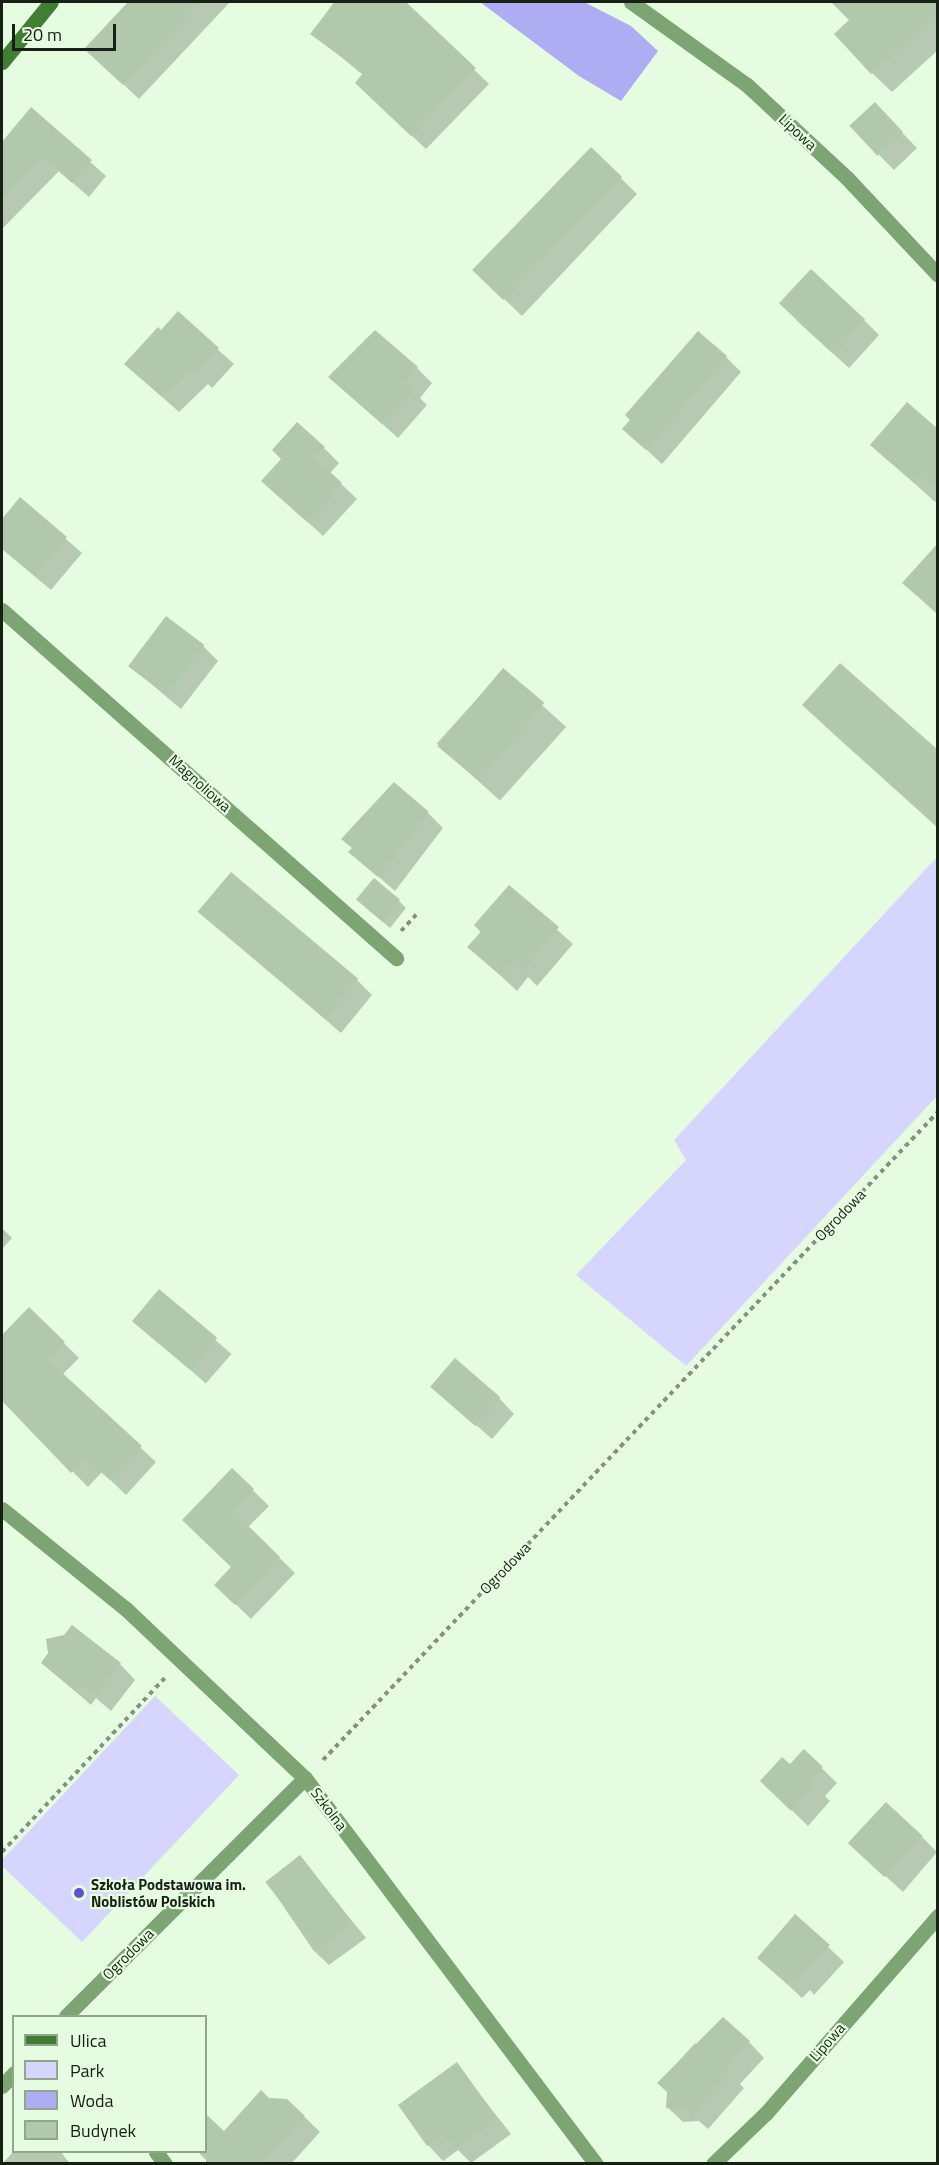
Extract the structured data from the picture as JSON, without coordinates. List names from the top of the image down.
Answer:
{
  "streets": {
    "street": [
      "Lipowa",
      "Magnoliowa",
      "Ogrodowa",
      "Szkolna"
    ]
  },
  "crossings": [
    ["Ogrodowa", "Szkolna"]
  ],
  "places": ["Szkoła Podstawowa im. Noblistów Polskich"],
  "legend": [
    "Ulica",
    "Park",
    "Woda",
    "Budynek"
  ],
  "scale_bar": "20 m"
}
